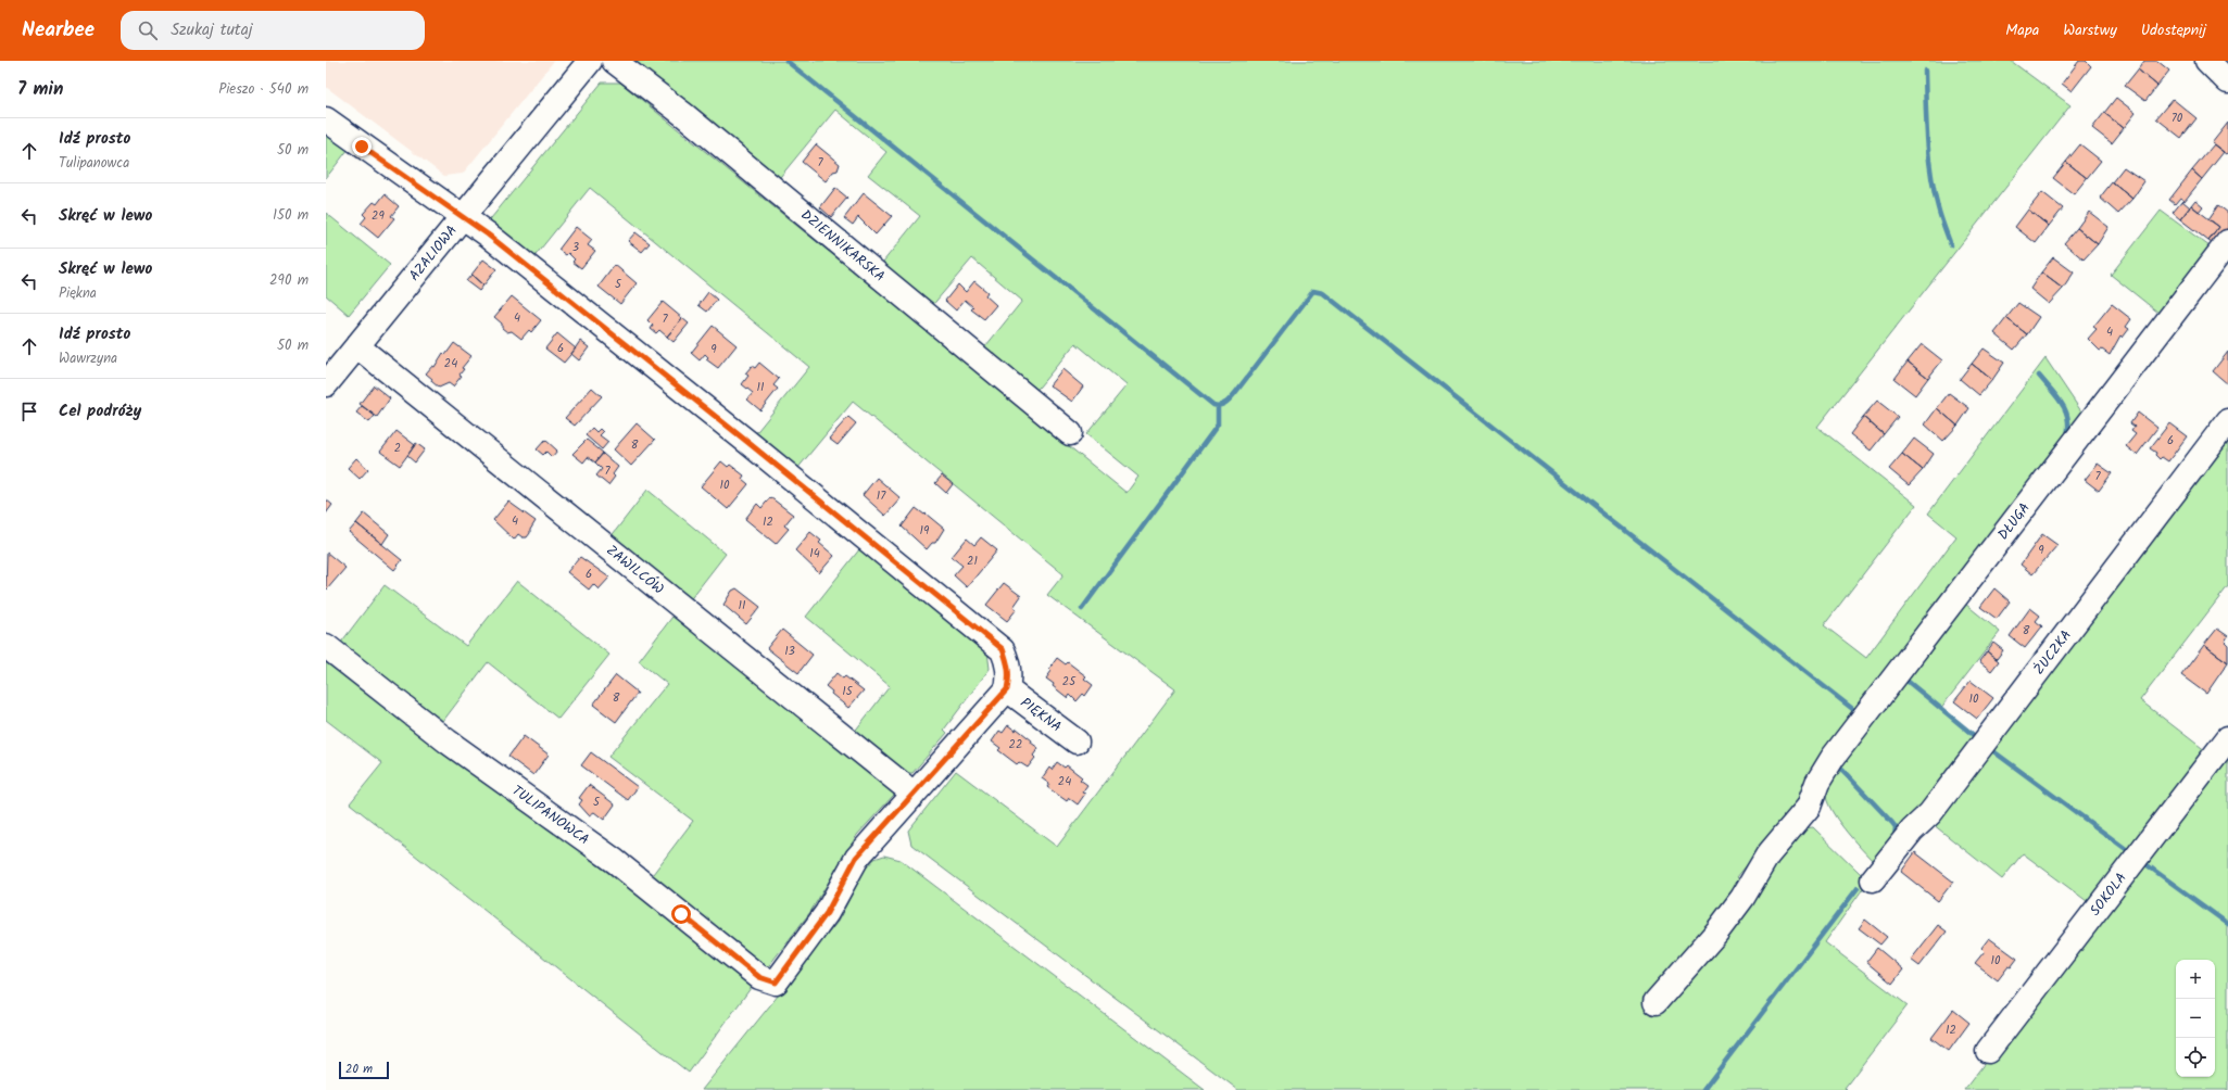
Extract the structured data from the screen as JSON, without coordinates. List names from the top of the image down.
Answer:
{
  "streets": {
    "street": [
      "DZIENNIKARSKA",
      "AZALIOWA",
      "DŁUGA",
      "ZAWILCÓW",
      "ŻUCZKA",
      "PIĘKNA",
      "TULIPANOWCA",
      "SOKOLA"
    ]
  },
  "crossings": [
    ["AZALIOWA", "ZAWILCÓW"],
    ["AZALIOWA", "PIĘKNA"],
    ["ZAWILCÓW", "TULIPANOWCA"]
  ],
  "house_numbers": [
    "70",
    "7",
    "29",
    "3",
    "5",
    "4",
    "7",
    "4",
    "6",
    "9",
    "24",
    "11",
    "6",
    "8",
    "2",
    "7",
    "7",
    "10",
    "17",
    "4",
    "12",
    "19",
    "9",
    "14",
    "21",
    "6",
    "11",
    "8",
    "13",
    "25",
    "15",
    "8",
    "10",
    "22",
    "24",
    "5",
    "10",
    "12"
  ],
  "scale_bar": "20 m",
  "page": {
    "header": "Nearbee",
    "search": "Szukaj tutaj",
    "nav": ["Mapa", "Warstwy", "Udostępnij"],
    "heading": ["7 min", "Pieszo · 540 m"],
    "list": [
      ["Idź prosto", "Tulipanowca", "50 m"],
      ["Skręć w lewo", "150 m"],
      ["Skręć w lewo", "Piękna", "290 m"],
      ["Idź prosto", "Wawrzyna", "50 m"],
      "Cel podróży"
    ],
    "map_buttons": ["+", "−"],
    "scale": "20 m"
  }
}
